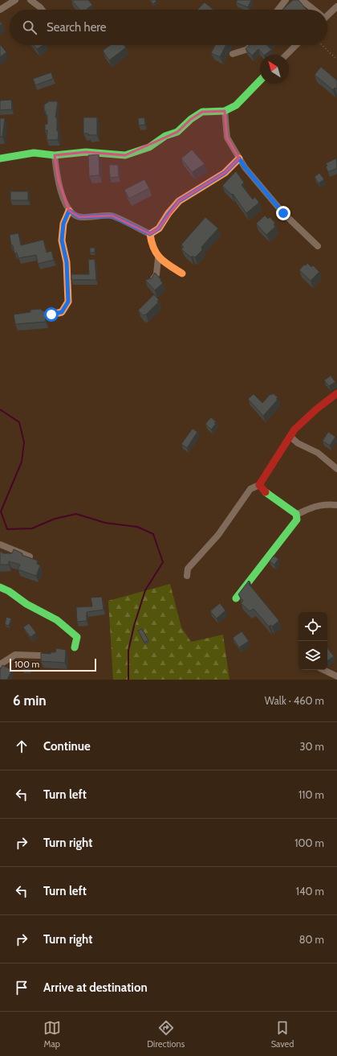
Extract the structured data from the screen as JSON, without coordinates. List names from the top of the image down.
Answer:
{
  "scale_bar": "100 m",
  "north": "top left",
  "page": {
    "search": "Search here",
    "scale": "100 m",
    "heading": ["6 min", "Walk · 460 m"],
    "list": [
      ["Continue", "30 m"],
      ["Turn left", "110 m"],
      ["Turn right", "100 m"],
      ["Turn left", "140 m"],
      ["Turn right", "80 m"],
      "Arrive at destination"
    ],
    "nav": ["Map", "Directions", "Saved"]
  }
}
